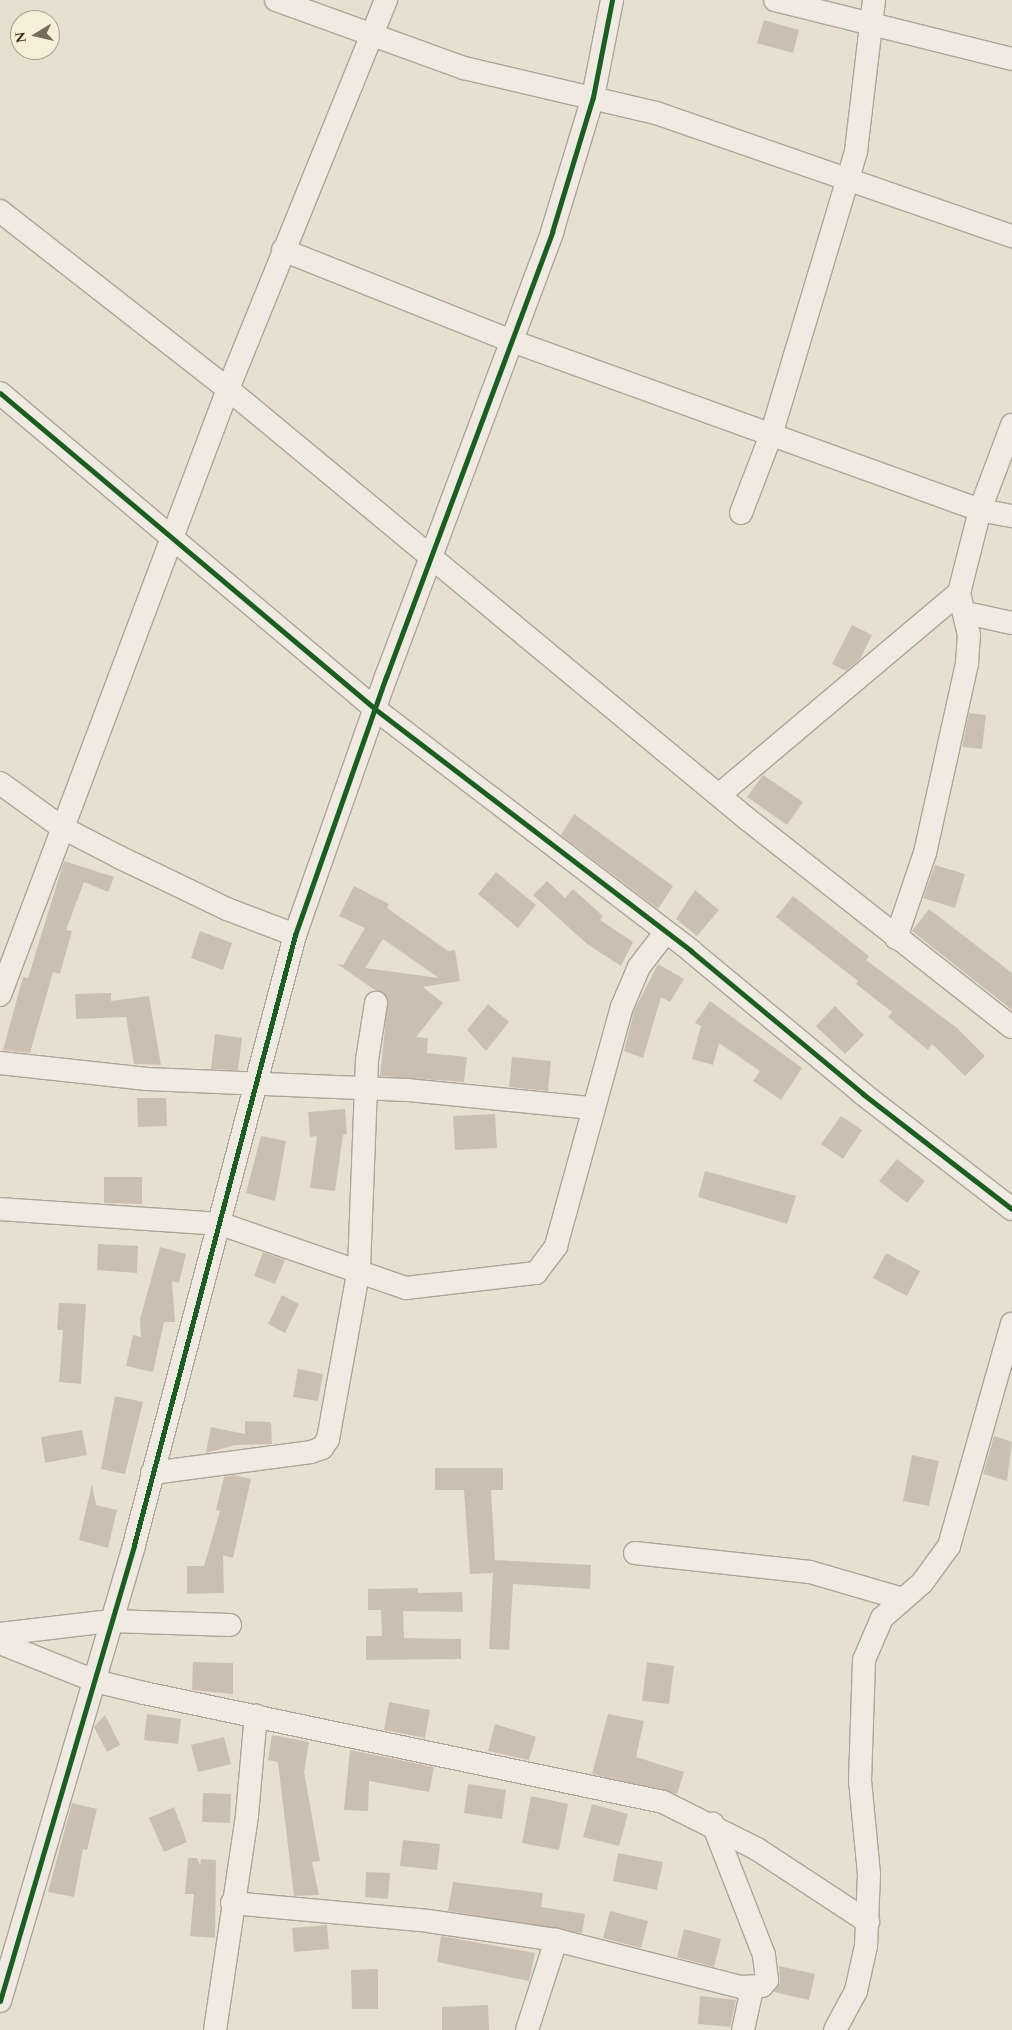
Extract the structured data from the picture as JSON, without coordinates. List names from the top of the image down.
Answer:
{
  "north": "left"
}
